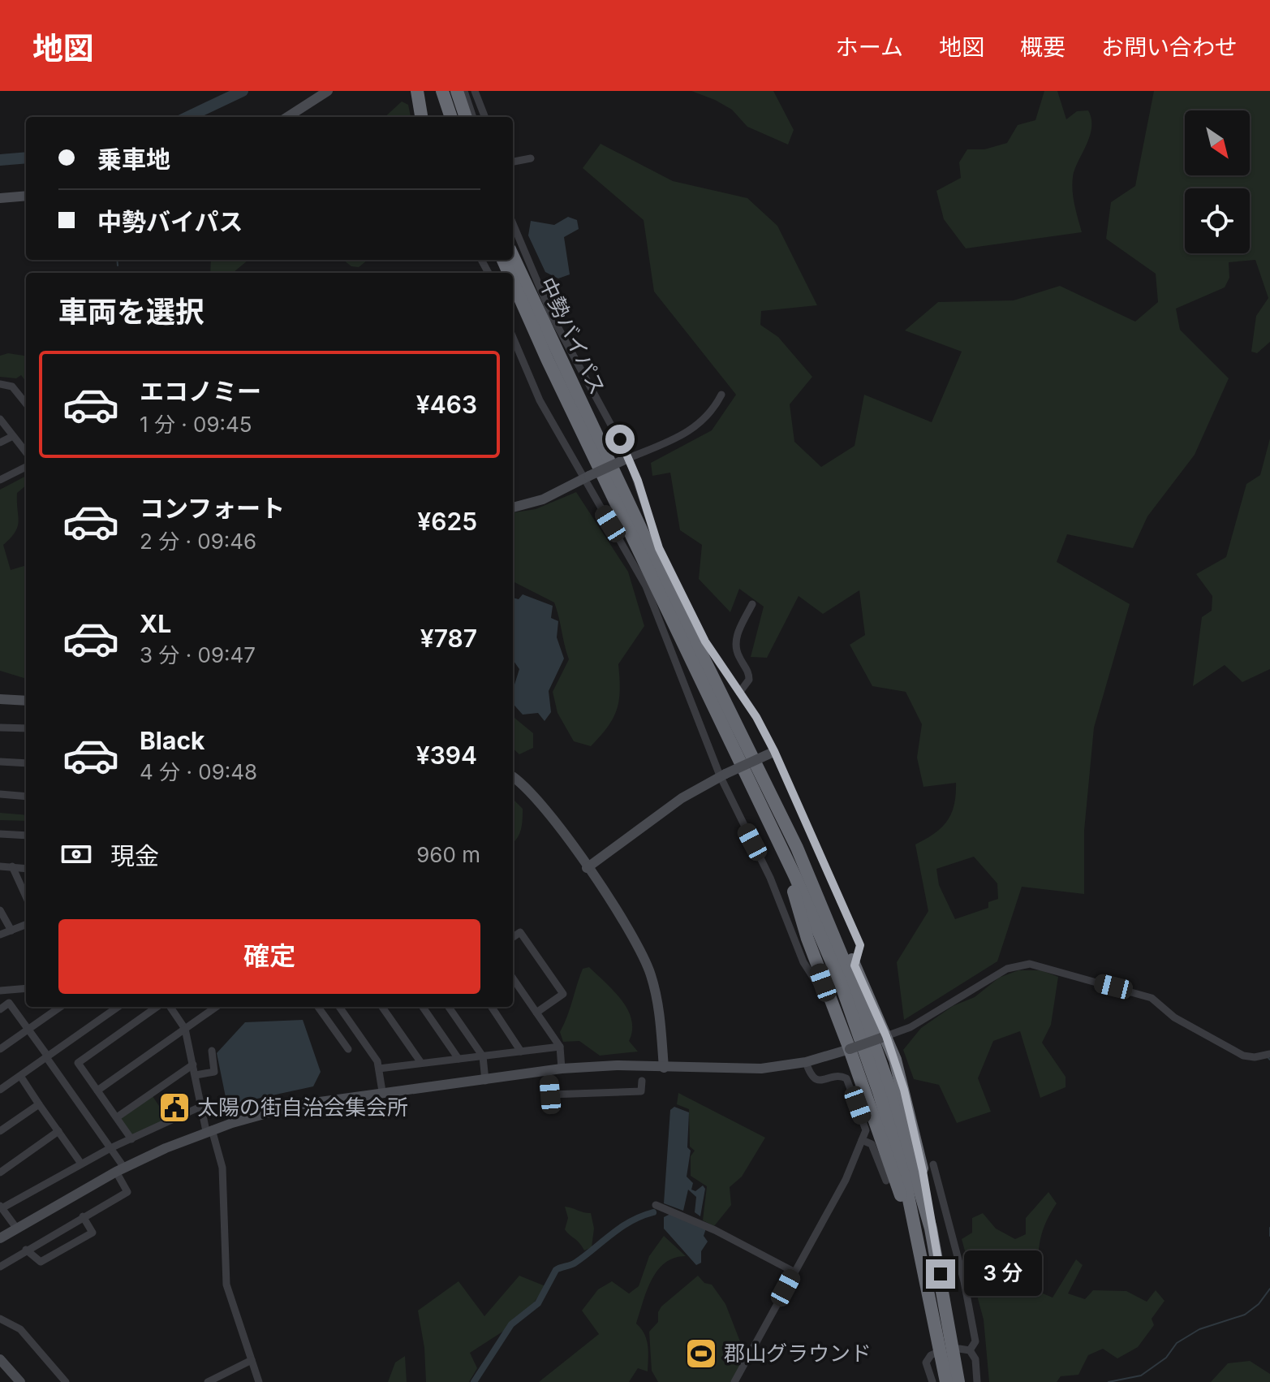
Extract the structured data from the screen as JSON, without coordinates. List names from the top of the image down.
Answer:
{
  "streets": {
    "highway": ["中勢バイパス"]
  },
  "places": {
    "public building": ["太陽の街自治会集会所"],
    "sports": ["郡山グラウンド"]
  },
  "north": "bottom right",
  "page": {
    "header": "地図",
    "nav": [
      "ホーム",
      "地図",
      "概要",
      "お問い合わせ"
    ],
    "banner": ["乗車地", "中勢バイパス"],
    "heading": "車両を選択",
    "list": [
      {
        "name": "エコノミー",
        "note": "1 分 · 09:45",
        "value": "¥463"
      },
      {
        "name": "コンフォート",
        "note": "2 分 · 09:46",
        "value": "¥625"
      },
      {
        "name": "XL",
        "note": "3 分 · 09:47",
        "value": "¥787"
      },
      {
        "name": "Black",
        "note": "4 分 · 09:48",
        "value": "¥394"
      }
    ],
    "pay": ["現金", "960 m"],
    "buttons": "確定",
    "bubble": "3 分"
  }
}
